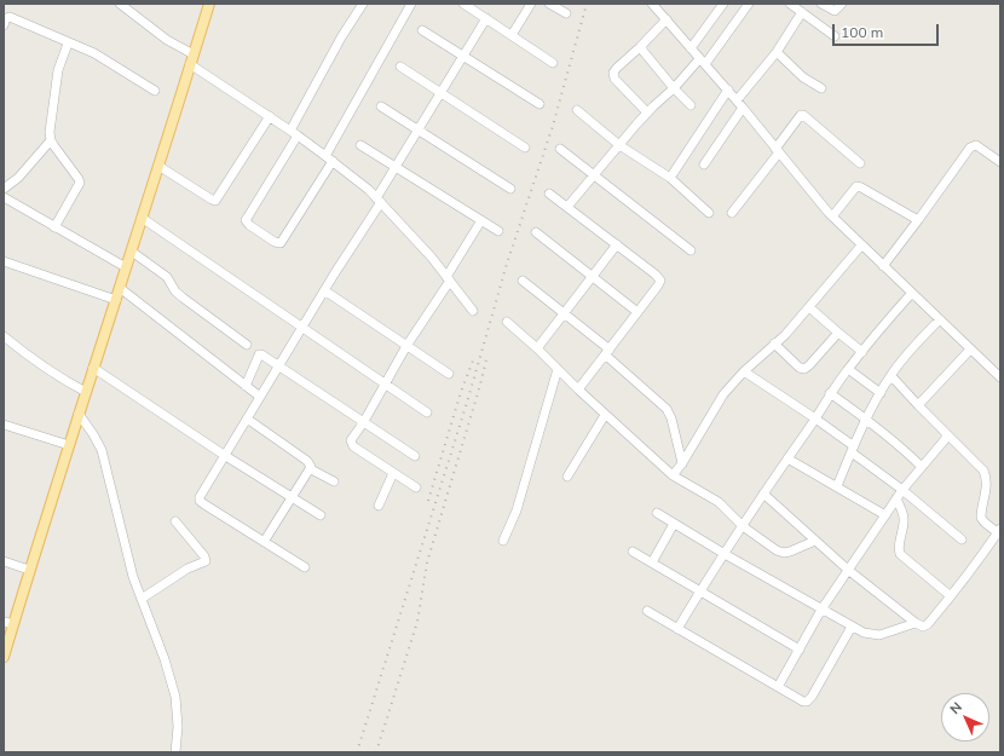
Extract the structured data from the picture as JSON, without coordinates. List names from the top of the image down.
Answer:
{
  "scale_bar": "100 m",
  "north": "top left"
}
